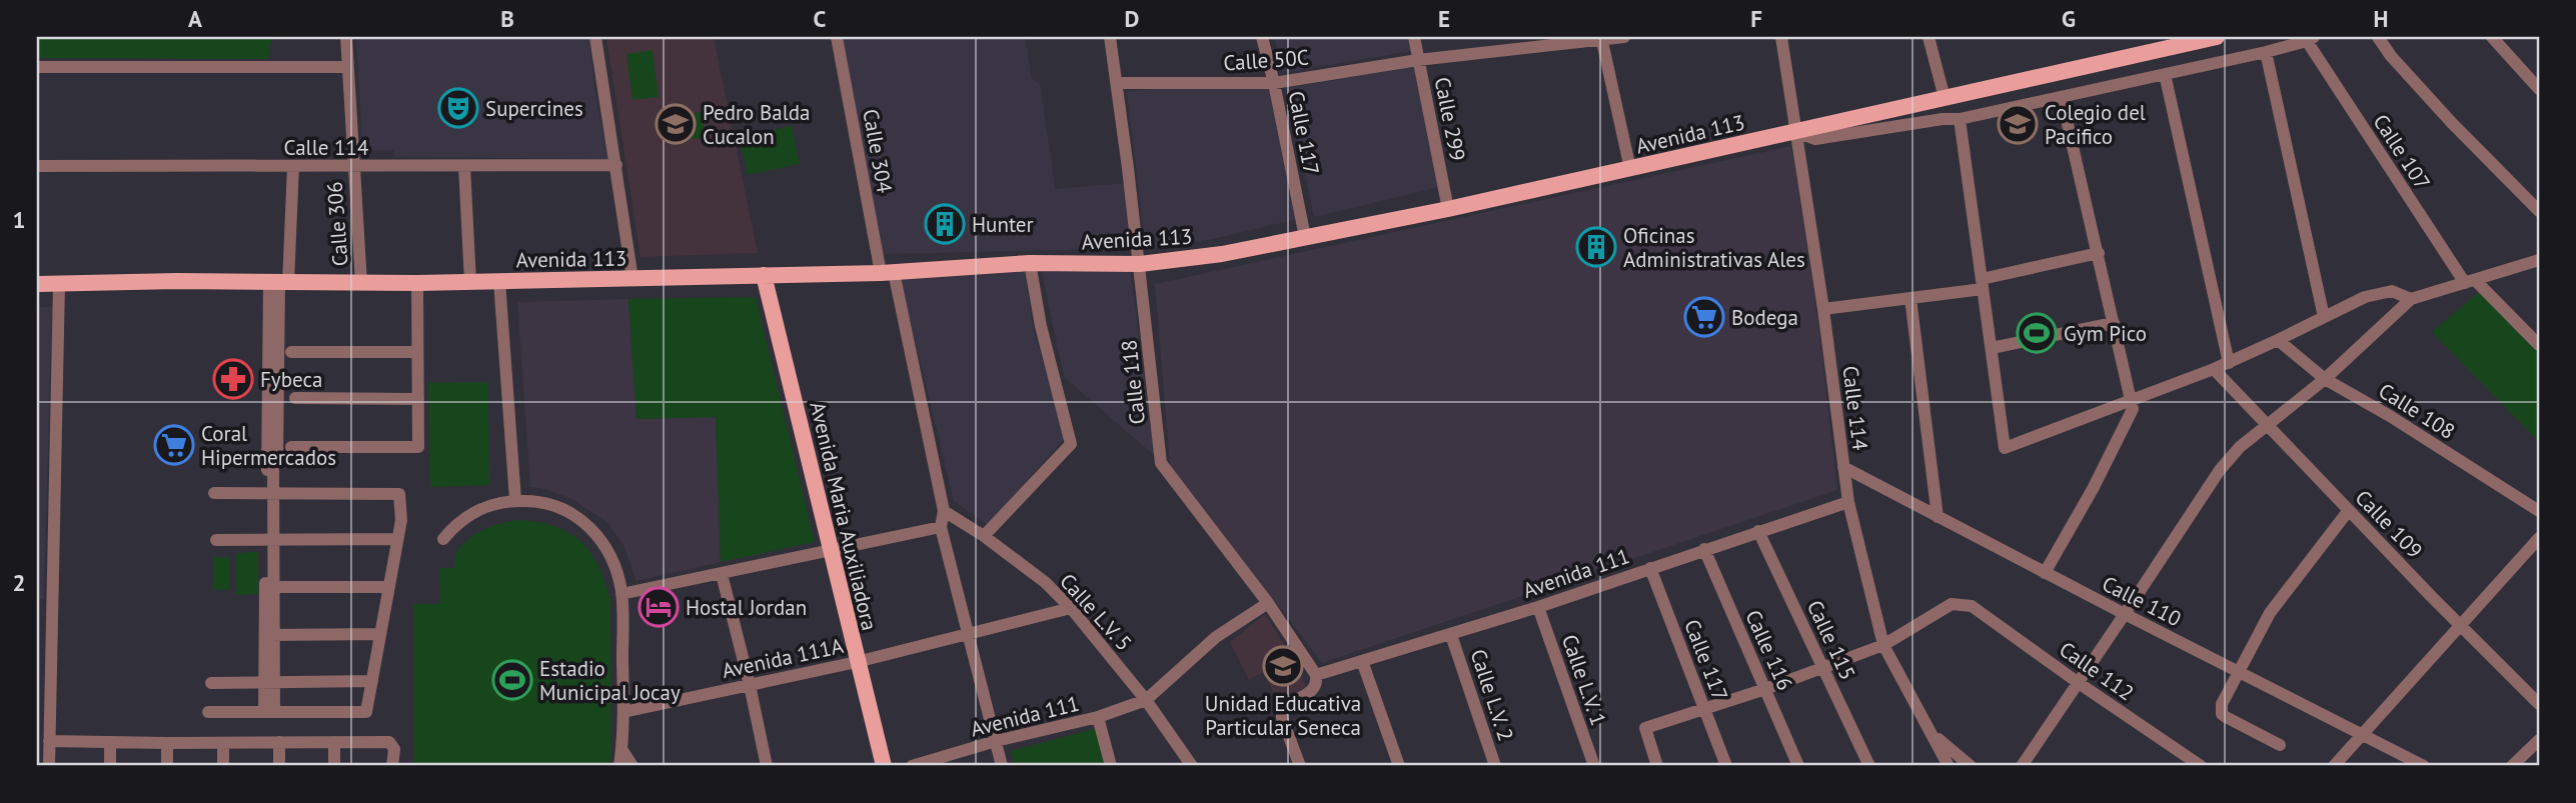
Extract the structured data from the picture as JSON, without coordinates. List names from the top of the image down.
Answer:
{
  "streets": {
    "main road": ["Avenida 113", "Avenida Maria Auxiliadora"],
    "street": [
      "Calle 50C",
      "Calle 299",
      "Calle 117",
      "Calle 114",
      "Calle 304",
      "Calle 107",
      "Calle 306",
      "Calle 118",
      "Calle 108",
      "Calle 109",
      "Avenida 111",
      "Calle 110",
      "Calle L.V. 5",
      "Calle 115",
      "Calle 116",
      "Avenida 111A",
      "Calle 112",
      "Calle L.V. 1",
      "Calle L.V. 2"
    ]
  },
  "crossings": [
    ["Calle 50C", "Calle 299"],
    ["Calle 50C", "Calle 117"],
    ["Calle 50C", "Calle 118"],
    ["Calle 299", "Avenida 113"],
    ["Calle 117", "Avenida 113"],
    ["Calle 117", "Avenida 111"],
    ["Avenida 113", "Calle 114"],
    ["Avenida 113", "Calle 304"],
    ["Avenida 113", "Calle 306"],
    ["Avenida 113", "Calle 118"],
    ["Avenida 113", "Avenida Maria Auxiliadora"],
    ["Calle 114", "Calle 306"],
    ["Calle 114", "Avenida 111"],
    ["Calle 114", "Calle 110"],
    ["Calle 114", "Calle 112"],
    ["Calle 304", "Calle L.V. 5"],
    ["Calle 118", "Avenida 111"],
    ["Avenida Maria Auxiliadora", "Avenida 111A"],
    ["Avenida 111", "Calle L.V. 5"],
    ["Avenida 111", "Calle 115"],
    ["Avenida 111", "Calle 116"],
    ["Avenida 111", "Calle L.V. 1"],
    ["Avenida 111", "Calle L.V. 2"],
    ["Calle L.V. 5", "Avenida 111A"]
  ],
  "places": {
    "theatre": ["Supercines"],
    "school or university": ["Pedro Balda Cucalon", "Colegio del Pacifico", "Unidad Educativa Particular Seneca"],
    "building": ["Hunter", "Oficinas Administrativas Ales"],
    "supermarket": ["Bodega", "Coral Hipermercados"],
    "sports": ["Gym Pico", "Estadio Municipal Jocay"],
    "pharmacy": ["Fybeca"],
    "hotel": ["Hostal Jordan"]
  },
  "grid": {
    "columns": [
      "A",
      "B",
      "C",
      "D",
      "E",
      "F",
      "G",
      "H"
    ],
    "rows": ["1", "2"]
  }
}
